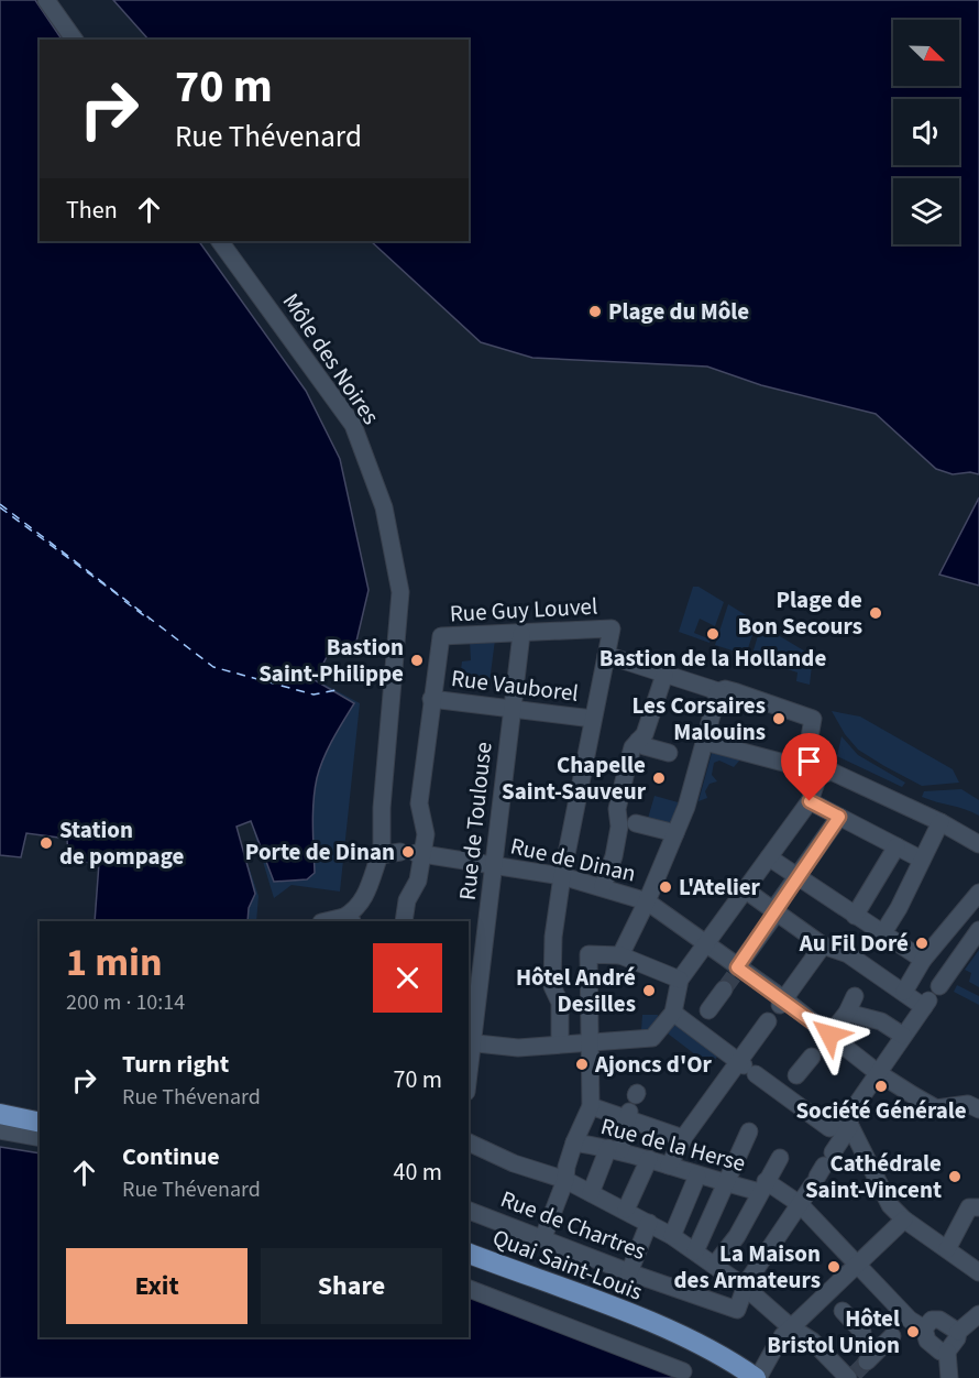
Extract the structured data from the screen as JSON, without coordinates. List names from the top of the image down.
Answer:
{
  "streets": {
    "main road": ["Quai Saint-Louis"],
    "street": [
      "Môle des Noires",
      "Rue Guy Louvel",
      "Rue Vauborel",
      "Rue de Toulouse",
      "Rue de Dinan",
      "Rue de la Herse",
      "Rue de Chartres"
    ]
  },
  "crossings": [
    ["Môle des Noires", "Rue de Dinan"],
    ["Rue Guy Louvel", "Rue Vauborel"],
    ["Rue Guy Louvel", "Rue de Toulouse"],
    ["Rue Vauborel", "Rue de Toulouse"],
    ["Rue de Toulouse", "Rue de Dinan"]
  ],
  "places": [
    "Plage du Môle",
    "Plage de Bon Secours",
    "Bastion de la Hollande",
    "Bastion Saint-Philippe",
    "Les Corsaires Malouins",
    "Chapelle Saint-Sauveur",
    "Station de pompage",
    "Porte de Dinan",
    "L'Atelier",
    "Au Fil Doré",
    "Hôtel André Desilles",
    "Ajoncs d'Or",
    "Société Générale",
    "Cathédrale Saint-Vincent",
    "La Maison des Armateurs",
    "Hôtel Bristol Union"
  ],
  "north": "bottom right",
  "page": {
    "turn": ["70 m", "Rue Thévenard"],
    "then": "Then",
    "heading": ["1 min", "200 m · 10:14"],
    "list": [
      {
        "name": "Turn right",
        "note": "Rue Thévenard",
        "value": "70 m"
      },
      {
        "name": "Continue",
        "note": "Rue Thévenard",
        "value": "40 m"
      }
    ],
    "buttons": ["Exit", "Share"]
  }
}
